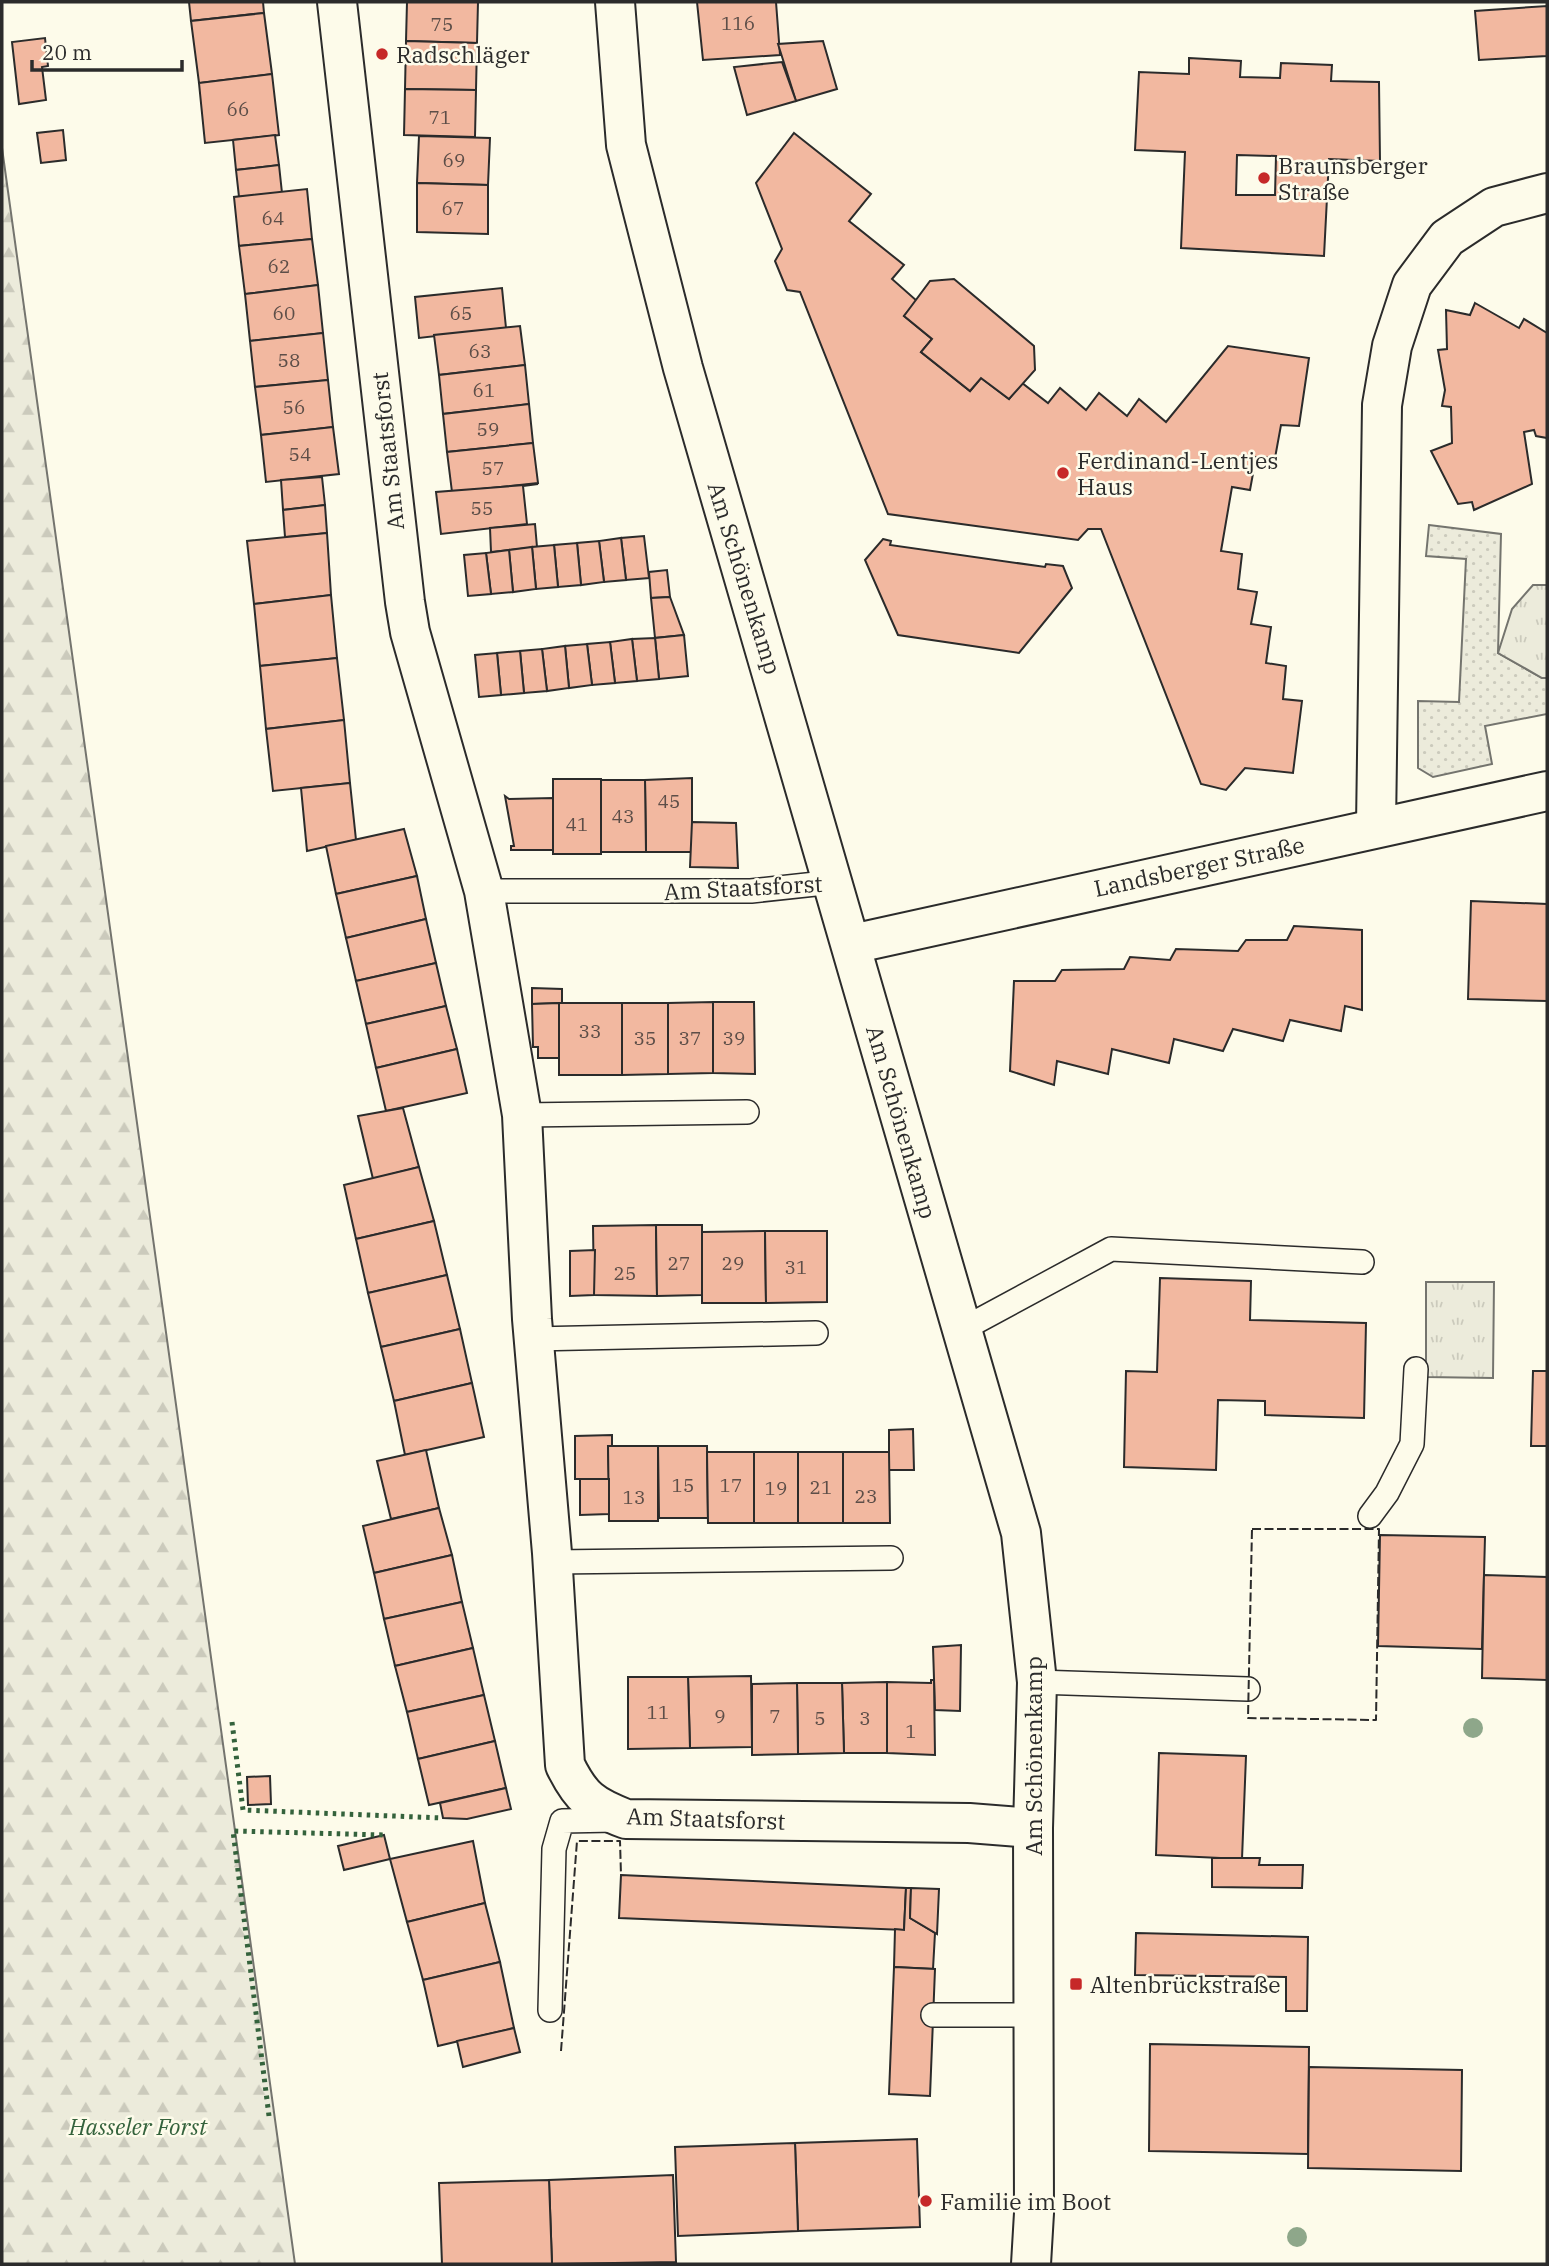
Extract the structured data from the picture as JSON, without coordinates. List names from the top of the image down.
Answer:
{
  "streets": {
    "street": ["Am Staatsforst", "Am Schönenkamp", "Landsberger Straße"]
  },
  "crossings": [
    ["Am Staatsforst", "Am Schönenkamp"],
    ["Am Schönenkamp", "Landsberger Straße"]
  ],
  "parks": ["Hasseler Forst"],
  "places": {
    "other": [
      "Radschläger",
      "Braunsberger Straße",
      "Ferdinand-Lentjes Haus",
      "Familie im Boot"
    ],
    "transit": ["Altenbrückstraße"]
  },
  "house_numbers": [
    "116",
    "75",
    "66",
    "71",
    "69",
    "67",
    "64",
    "62",
    "60",
    "65",
    "63",
    "58",
    "61",
    "56",
    "59",
    "54",
    "57",
    "55",
    "45",
    "43",
    "41",
    "33",
    "35",
    "37",
    "39",
    "27",
    "29",
    "31",
    "25",
    "15",
    "17",
    "21",
    "19",
    "23",
    "13",
    "11",
    "9",
    "7",
    "5",
    "3",
    "1"
  ],
  "scale_bar": "20 m"
}
